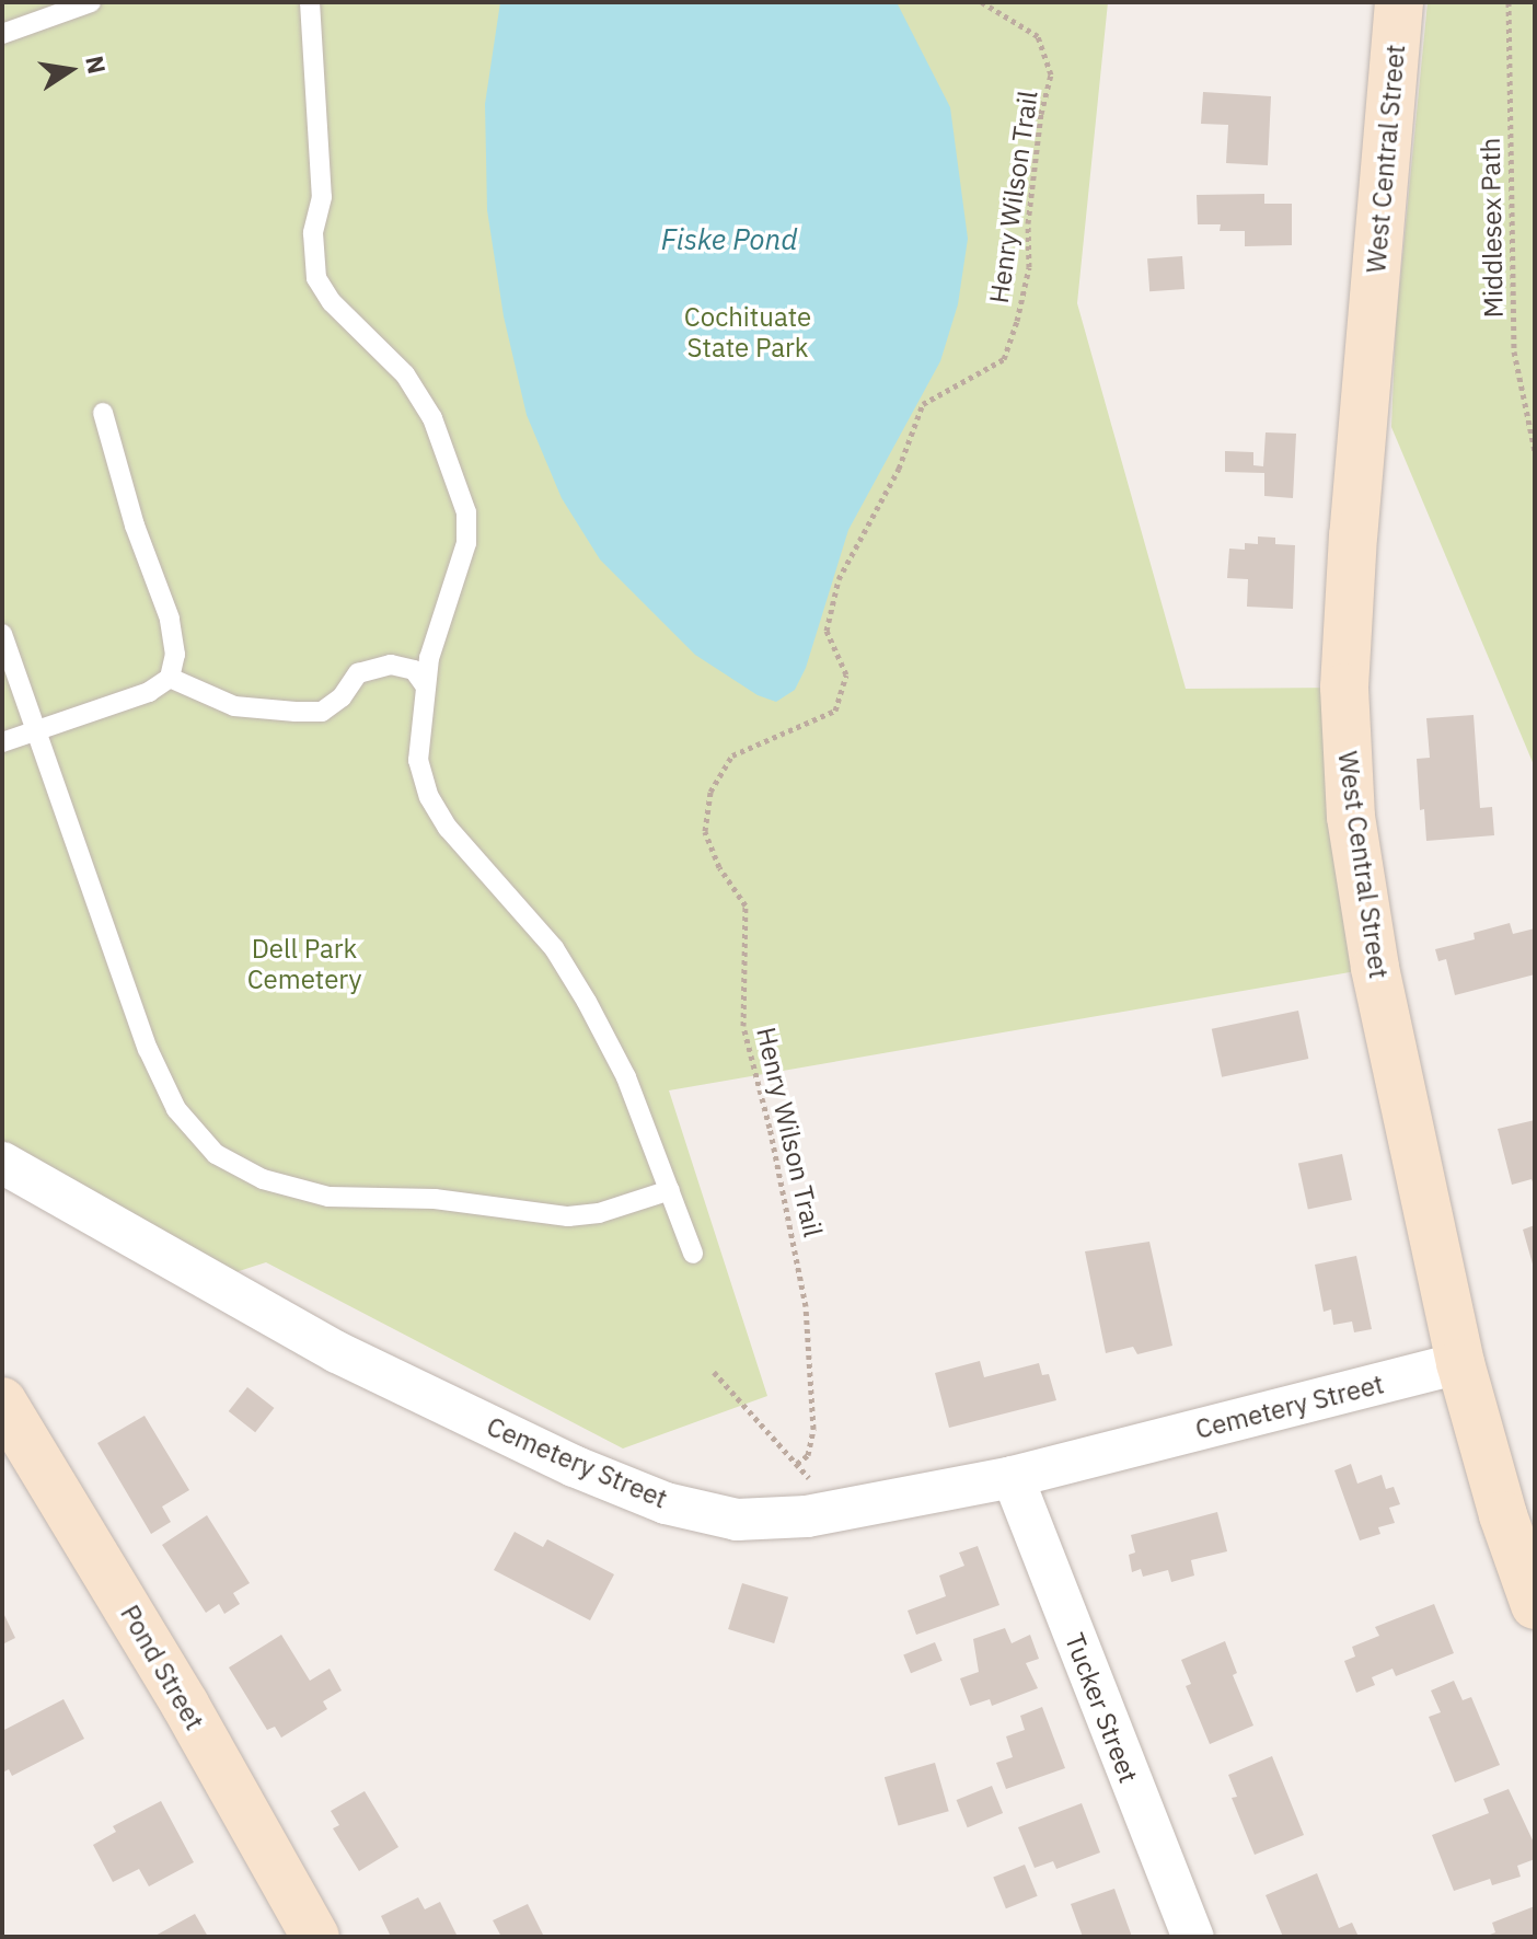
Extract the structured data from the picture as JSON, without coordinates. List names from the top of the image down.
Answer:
{
  "streets": {
    "main road": ["West Central Street", "Pond Street"],
    "street": ["Cemetery Street", "Tucker Street"],
    "path": ["Henry Wilson Trail", "Middlesex Path"]
  },
  "crossings": [
    ["West Central Street", "Cemetery Street"],
    ["Cemetery Street", "Tucker Street"]
  ],
  "water": ["Fiske Pond"],
  "parks": ["Cochituate State Park", "Dell Park Cemetery"],
  "north": "right"
}
